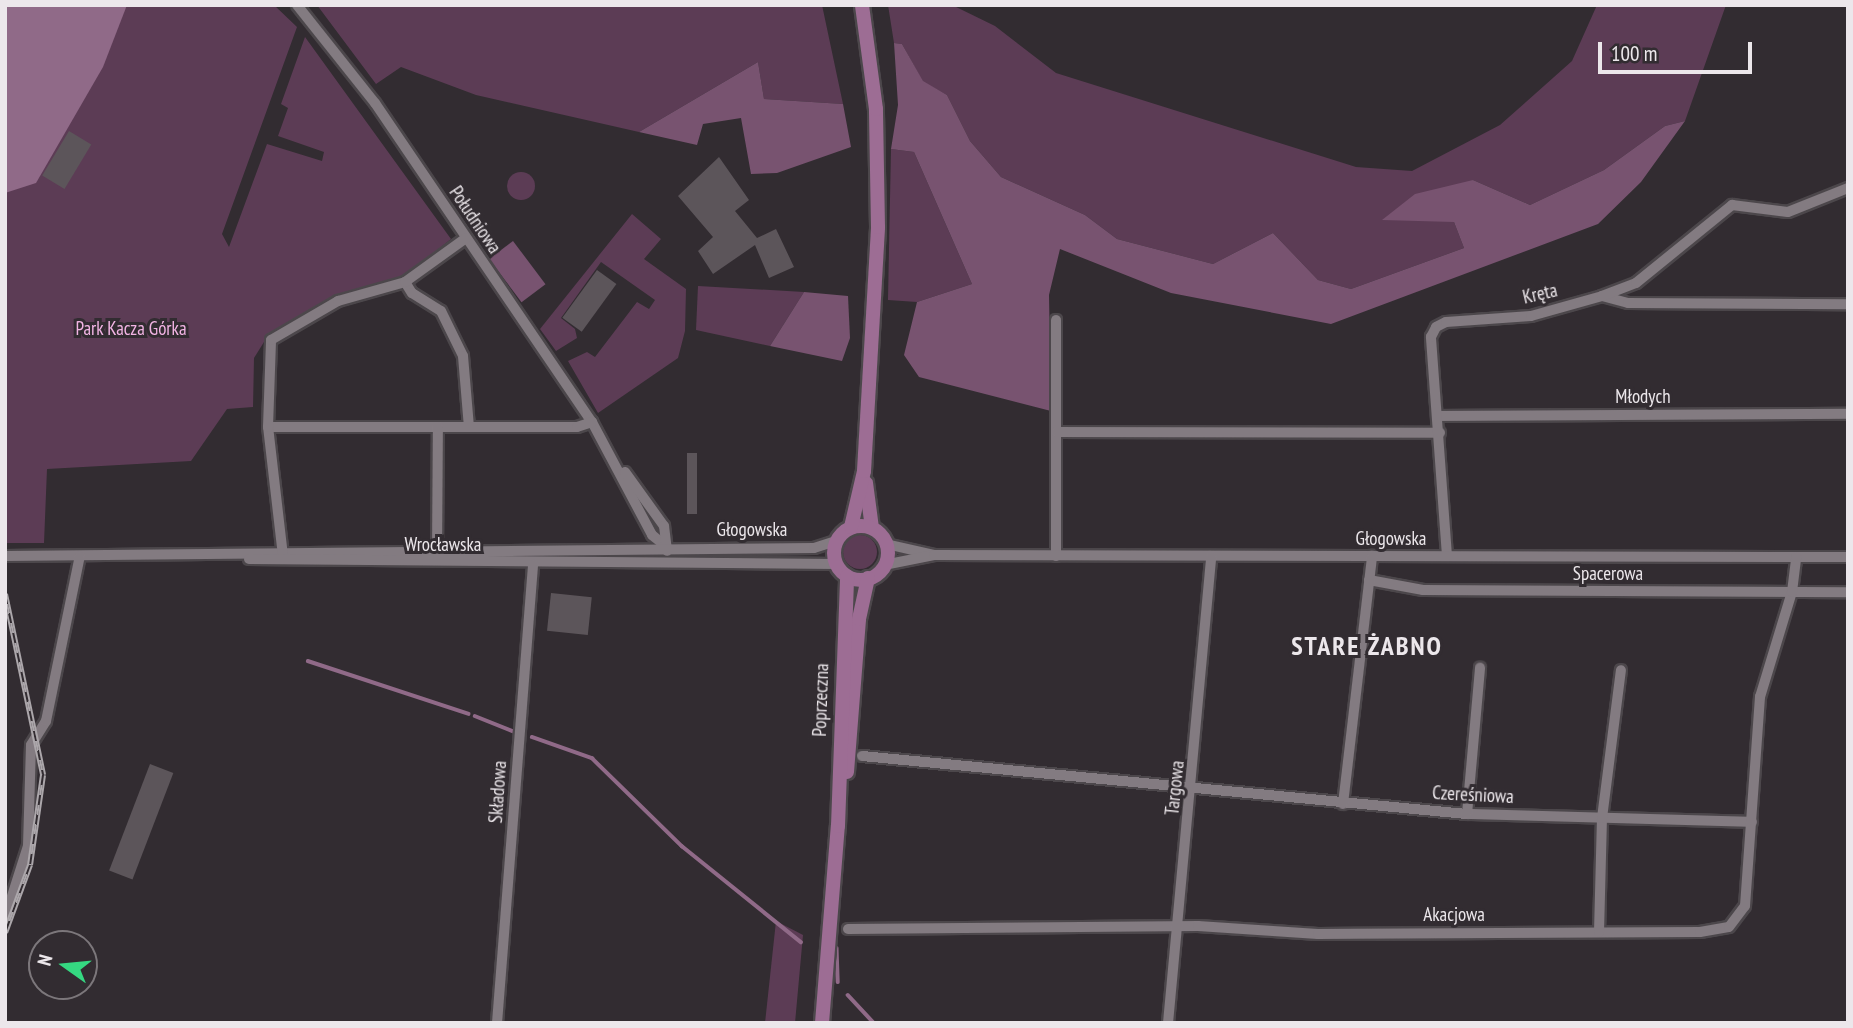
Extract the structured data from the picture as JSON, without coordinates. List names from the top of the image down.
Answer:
{
  "streets": {
    "main road": ["Poprzeczna"],
    "street": [
      "Południowa",
      "Kręta",
      "Młodych",
      "Głogowska",
      "Wrocławska",
      "Spacerowa",
      "Targowa",
      "Składowa",
      "Czereśniowa",
      "Akacjowa"
    ]
  },
  "crossings": [
    ["Południowa", "Głogowska"],
    ["Południowa", "Wrocławska"],
    ["Kręta", "Młodych"],
    ["Kręta", "Głogowska"],
    ["Głogowska", "Wrocławska"],
    ["Głogowska", "Poprzeczna"],
    ["Głogowska", "Targowa"],
    ["Wrocławska", "Składowa"],
    ["Targowa", "Czereśniowa"],
    ["Targowa", "Akacjowa"],
    ["Czereśniowa", "Akacjowa"]
  ],
  "districts": ["STARE ŻABNO"],
  "parks": ["Park Kacza Górka"],
  "scale_bar": "100 m",
  "north": "left"
}
